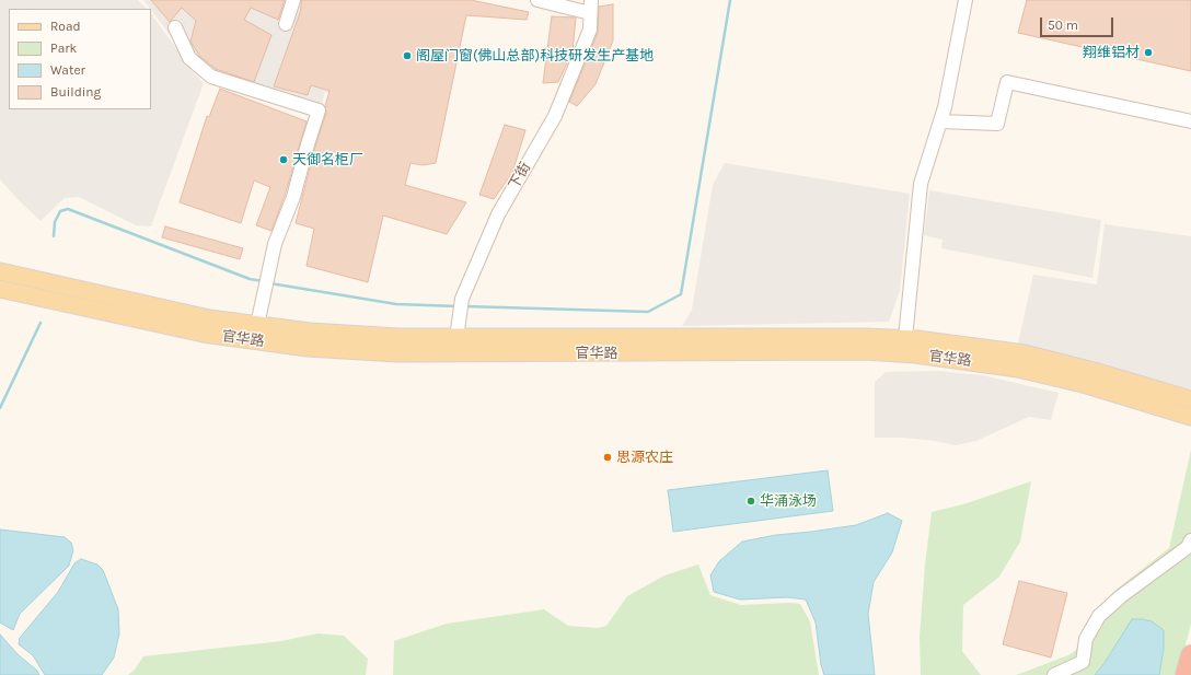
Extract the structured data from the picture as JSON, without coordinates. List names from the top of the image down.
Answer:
{
  "streets": {
    "main road": ["官华路"],
    "street": ["下街"]
  },
  "crossings": [
    ["下街", "官华路"]
  ],
  "places": [
    "翔维铝材",
    "阁屋门窗(佛山总部)科技研发生产基地",
    "天御名柜厂",
    "思源农庄",
    "华涌泳场"
  ],
  "legend": [
    "Road",
    "Park",
    "Water",
    "Building"
  ],
  "scale_bar": "50 m"
}
